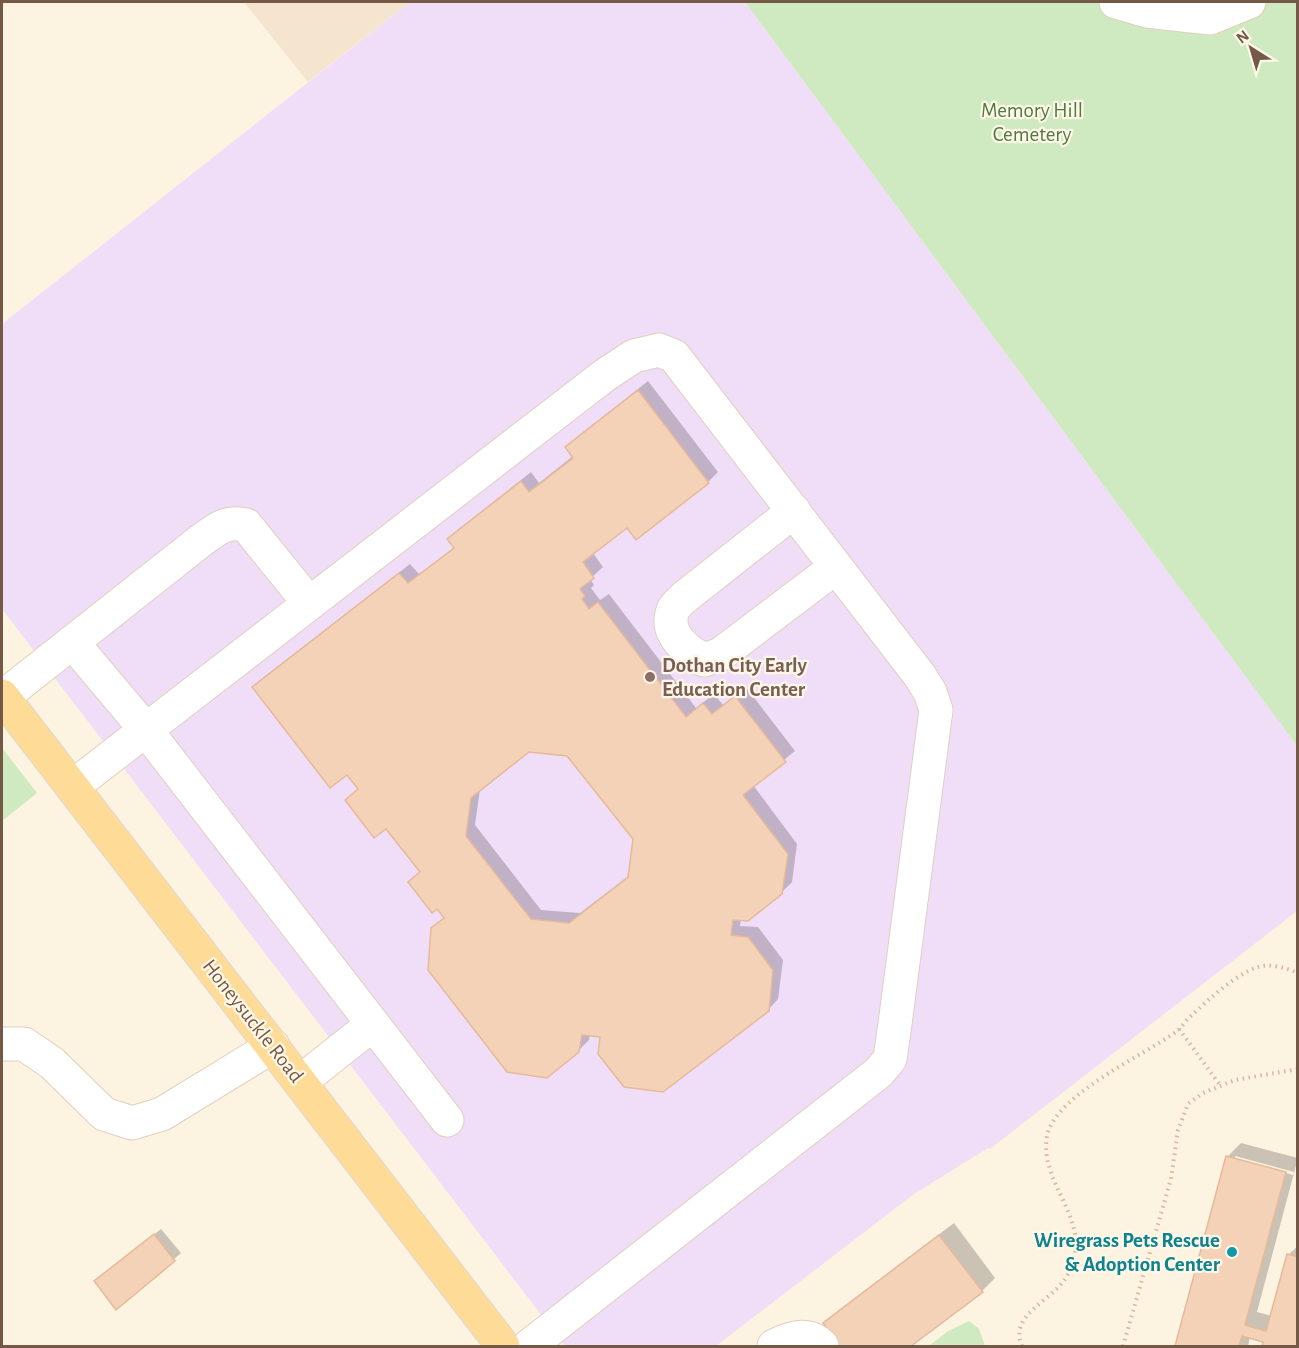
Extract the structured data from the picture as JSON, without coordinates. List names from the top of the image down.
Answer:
{
  "streets": {
    "main road": ["Honeysuckle Road"]
  },
  "parks": ["Memory Hill Cemetery"],
  "places": ["Dothan City Early Education Center", "Wiregrass Pets Rescue & Adoption Center"],
  "north": "top left"
}
